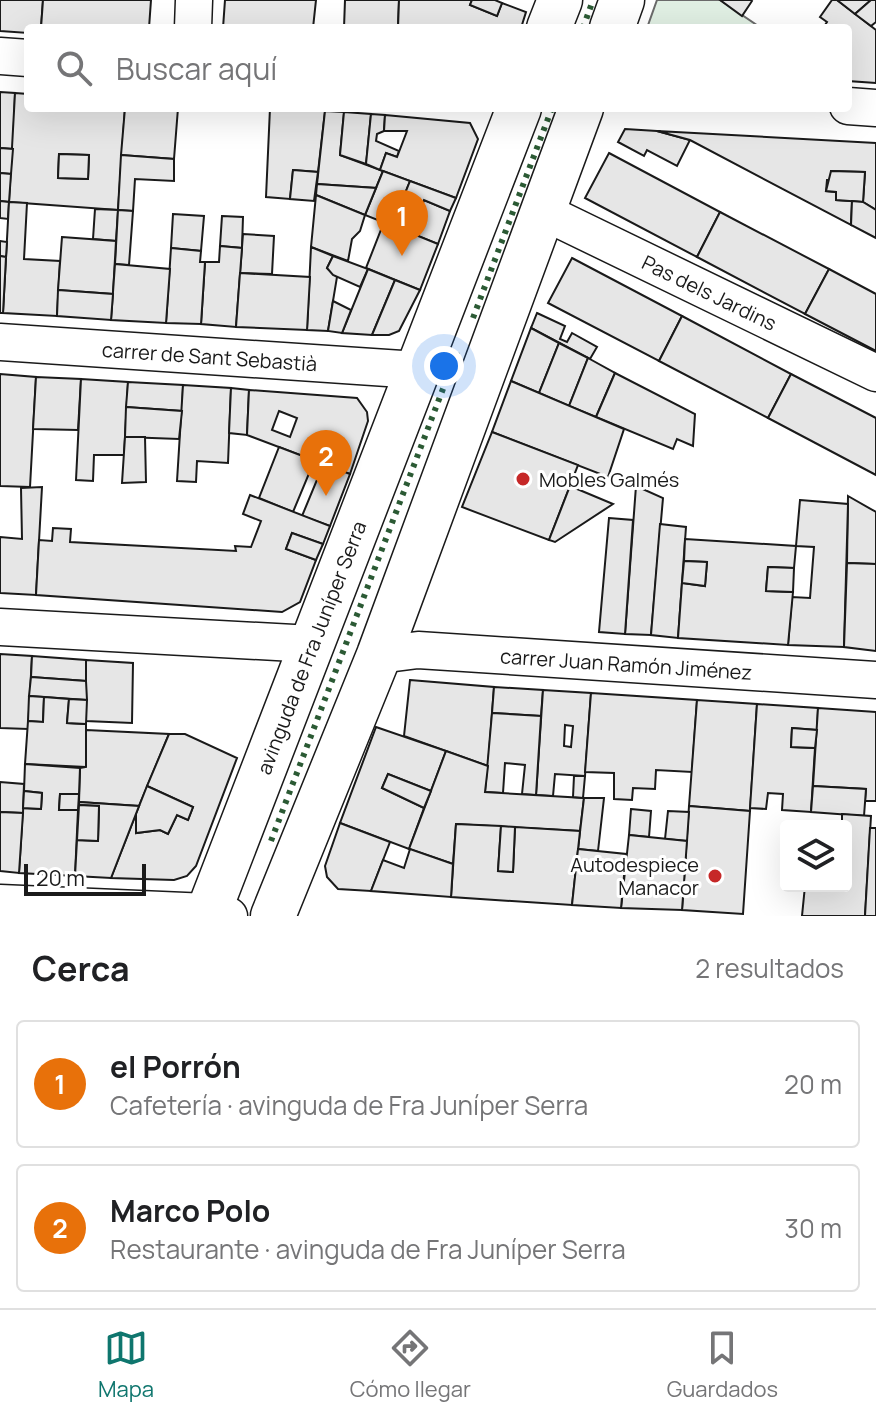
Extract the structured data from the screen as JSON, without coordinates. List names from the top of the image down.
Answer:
{
  "streets": {
    "main road": ["avinguda de Fra Juníper Serra"],
    "street": ["Pas dels Jardins", "carrer de Sant Sebastià", "carrer Juan Ramón Jiménez"]
  },
  "crossings": [
    ["carrer de Sant Sebastià", "avinguda de Fra Juníper Serra"]
  ],
  "places": ["Mobles Galmés", "Autodespiece Manacor"],
  "scale_bar": "20 m",
  "page": {
    "search": "Buscar aquí",
    "pins": ["1", "2"],
    "scale": "20 m",
    "heading": ["Cerca", "2 resultados"],
    "list": [
      {
        "mark": "1",
        "name": "el Porrón",
        "note": "Cafetería · avinguda de Fra Juníper Serra",
        "value": "20 m"
      },
      {
        "mark": "2",
        "name": "Marco Polo",
        "note": "Restaurante · avinguda de Fra Juníper Serra",
        "value": "30 m"
      }
    ],
    "nav": ["Mapa", "Cómo llegar", "Guardados"]
  }
}
